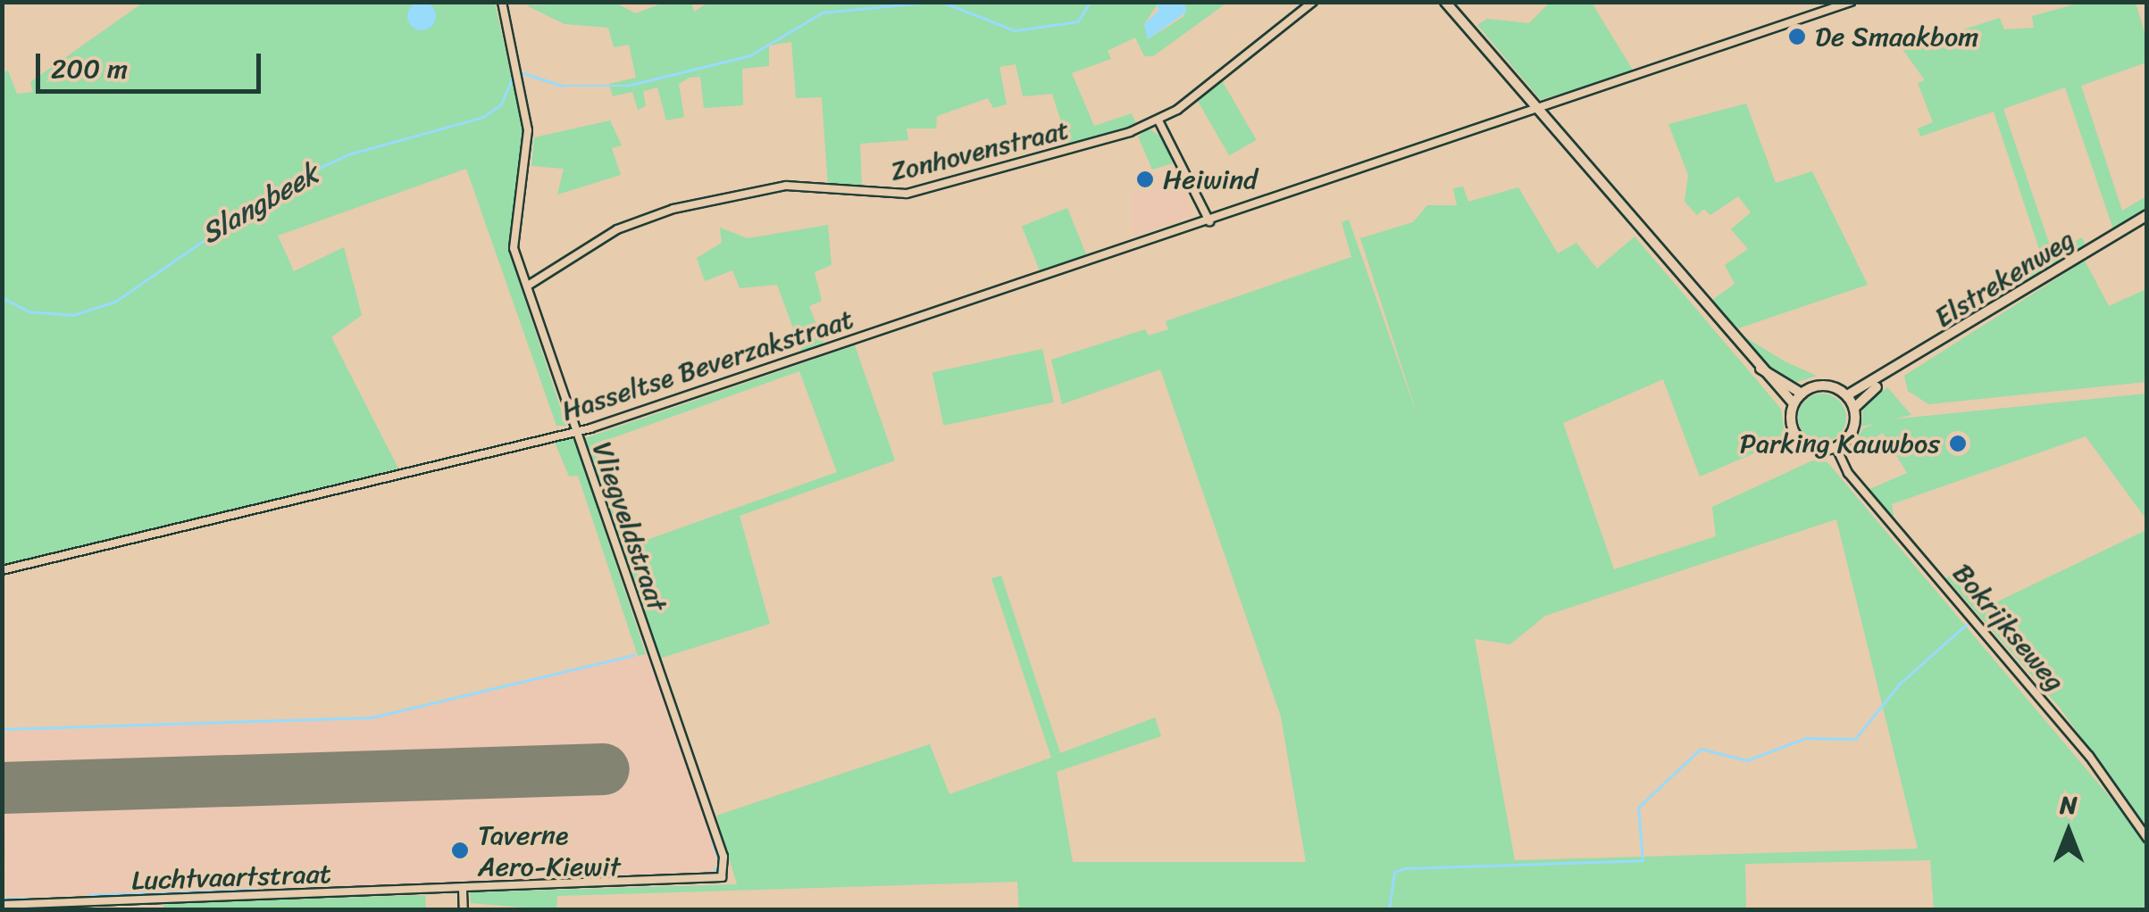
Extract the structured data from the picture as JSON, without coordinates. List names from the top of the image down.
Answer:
{
  "streets": {
    "street": [
      "Zonhovenstraat",
      "Elstrekenweg",
      "Hasseltse Beverzakstraat",
      "Vliegveldstraat",
      "Bokrijkseweg",
      "Luchtvaartstraat"
    ]
  },
  "crossings": [
    ["Zonhovenstraat", "Vliegveldstraat"],
    ["Elstrekenweg", "Bokrijkseweg"],
    ["Hasseltse Beverzakstraat", "Vliegveldstraat"],
    ["Vliegveldstraat", "Luchtvaartstraat"]
  ],
  "water": ["Slangbeek"],
  "places": [
    "De Smaakbom",
    "Heiwind",
    "Parking Kauwbos",
    "Taverne Aero-Kiewit"
  ],
  "scale_bar": "200 m",
  "north": "top"
}
